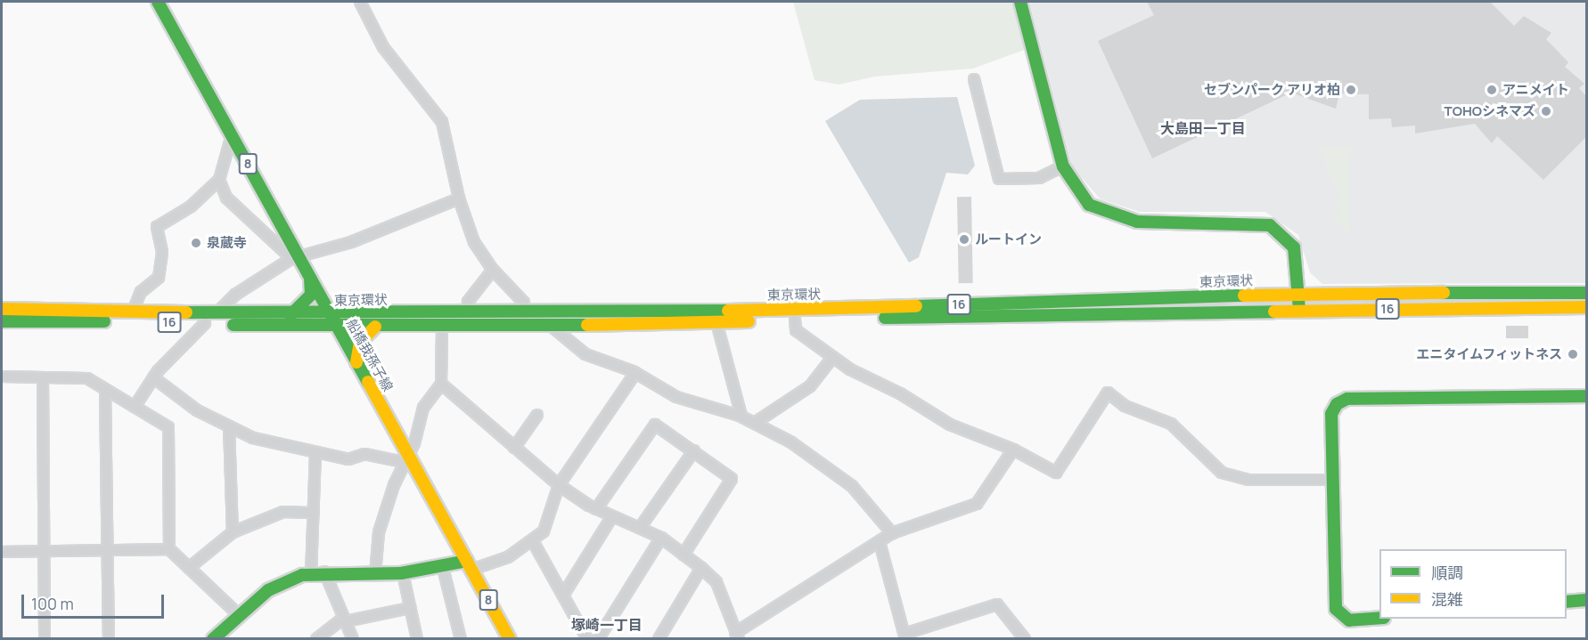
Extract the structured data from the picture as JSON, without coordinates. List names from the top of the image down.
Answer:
{
  "streets": {
    "main road": [
      "8",
      "東京環状",
      "16",
      "船橋我孫子線"
    ]
  },
  "crossings": [
    ["東京環状", "船橋我孫子線"]
  ],
  "districts": ["大島田一丁目", "塚崎一丁目"],
  "places": [
    "セブンパーク アリオ柏",
    "アニメイト",
    "TOHOシネマズ",
    "ルートイン",
    "泉蔵寺",
    "エニタイムフィットネス"
  ],
  "legend": ["順調", "混雑"],
  "scale_bar": "100 m"
}
